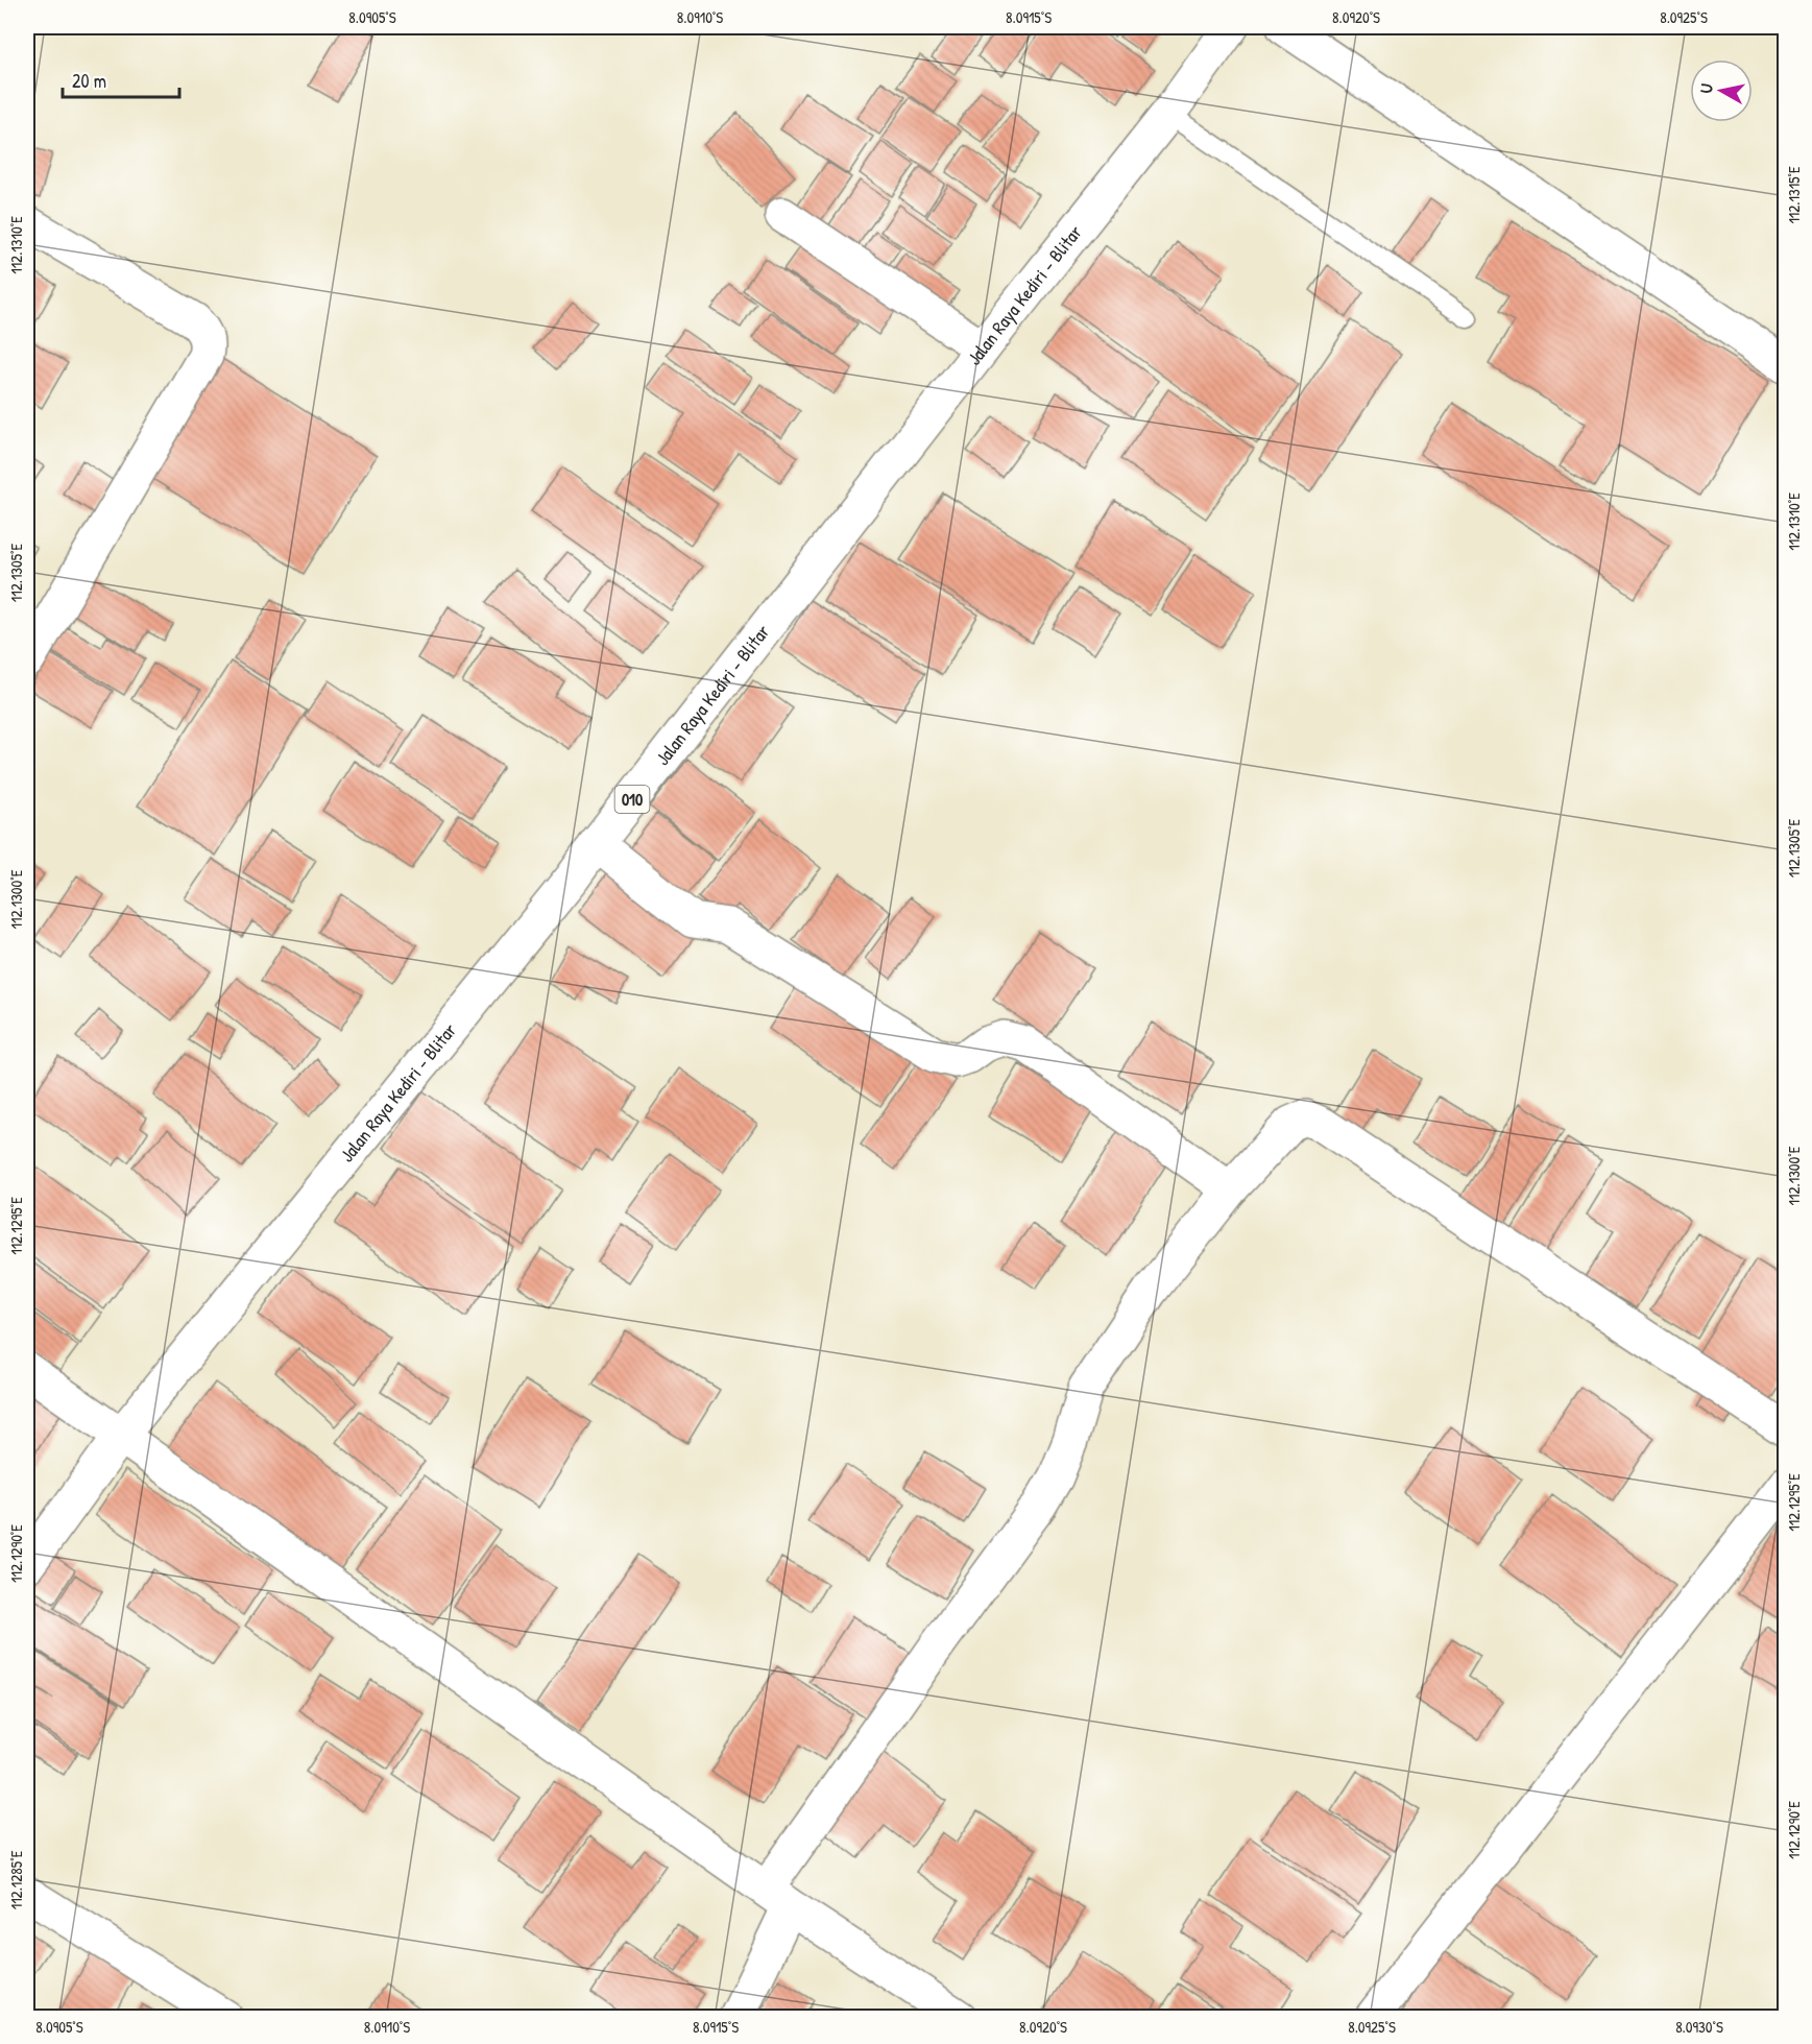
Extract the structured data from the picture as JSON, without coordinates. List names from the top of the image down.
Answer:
{
  "streets": {
    "street": ["Jalan Raya Kediri - Blitar", "010"]
  },
  "scale_bar": "20 m",
  "north": "left",
  "coordinates": [
    "8.0905°S",
    "8.0910°S",
    "8.0915°S",
    "8.0920°S",
    "8.0925°S",
    "112.1315°E",
    "112.1310°E",
    "112.1305°E",
    "112.1300°E",
    "112.1295°E",
    "112.1290°E",
    "112.1285°E",
    "8.0930°S"
  ]
}
